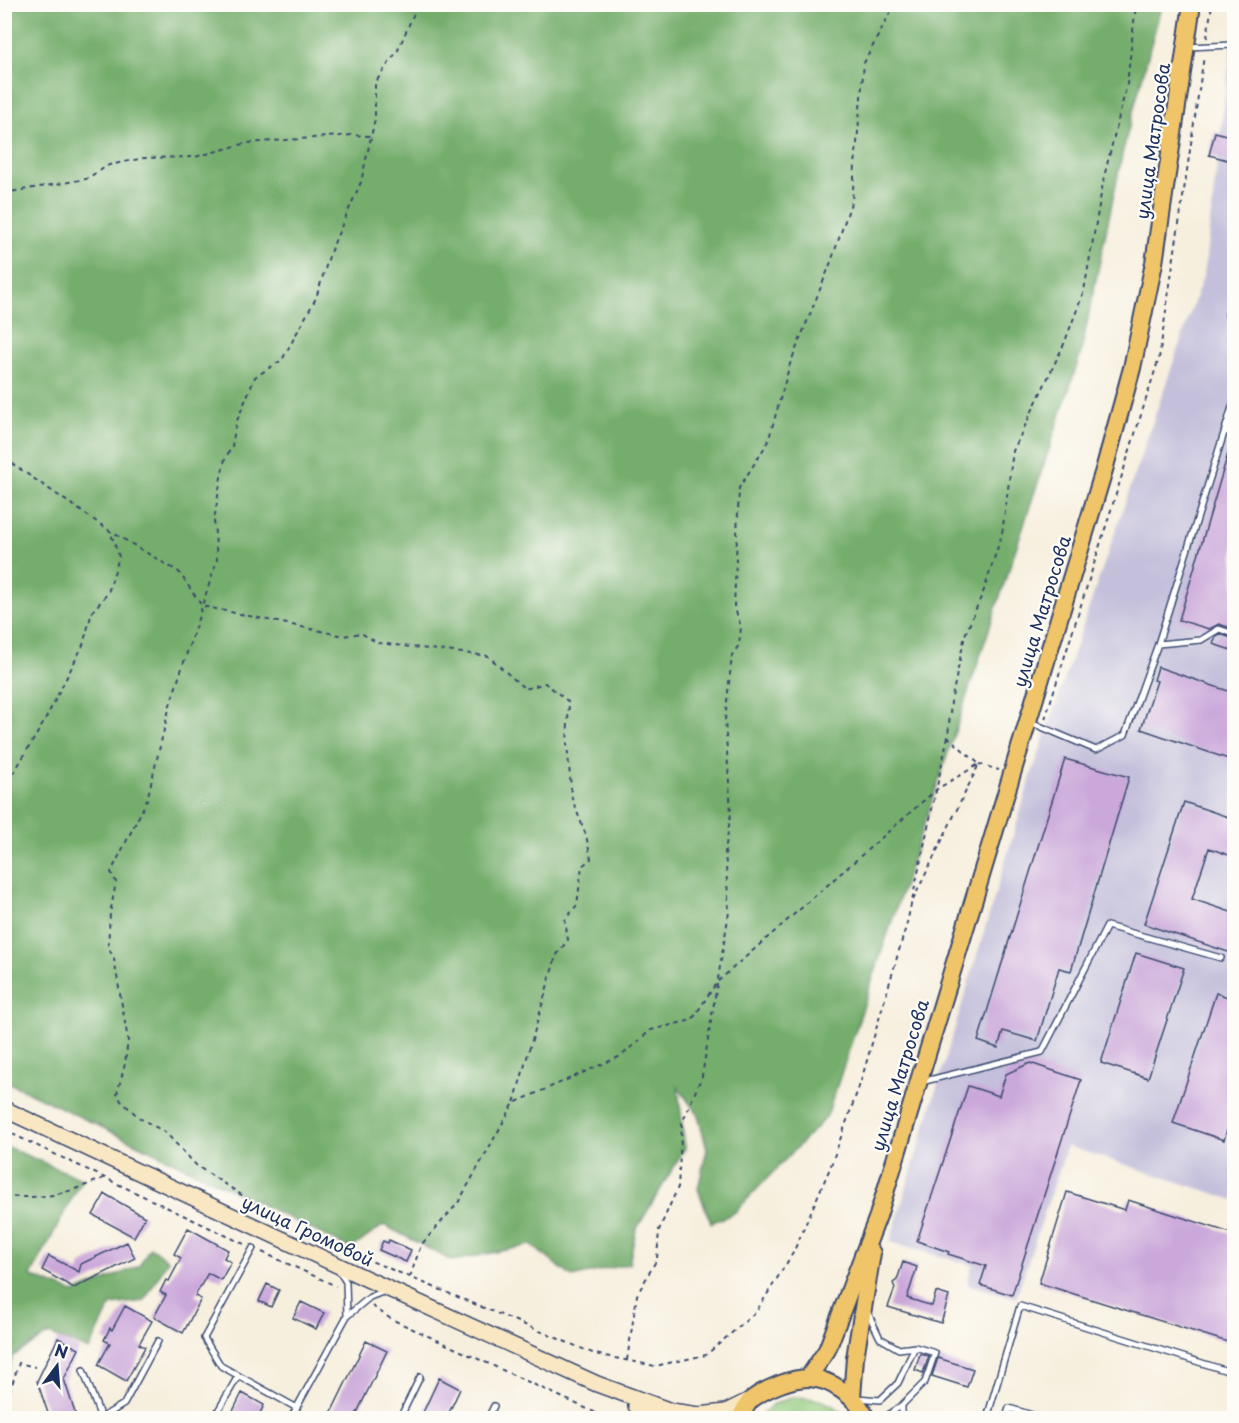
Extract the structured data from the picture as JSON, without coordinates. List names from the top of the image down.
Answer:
{
  "streets": {
    "main road": ["улица Матросова", "улица Громовой"]
  },
  "north": "top"
}
